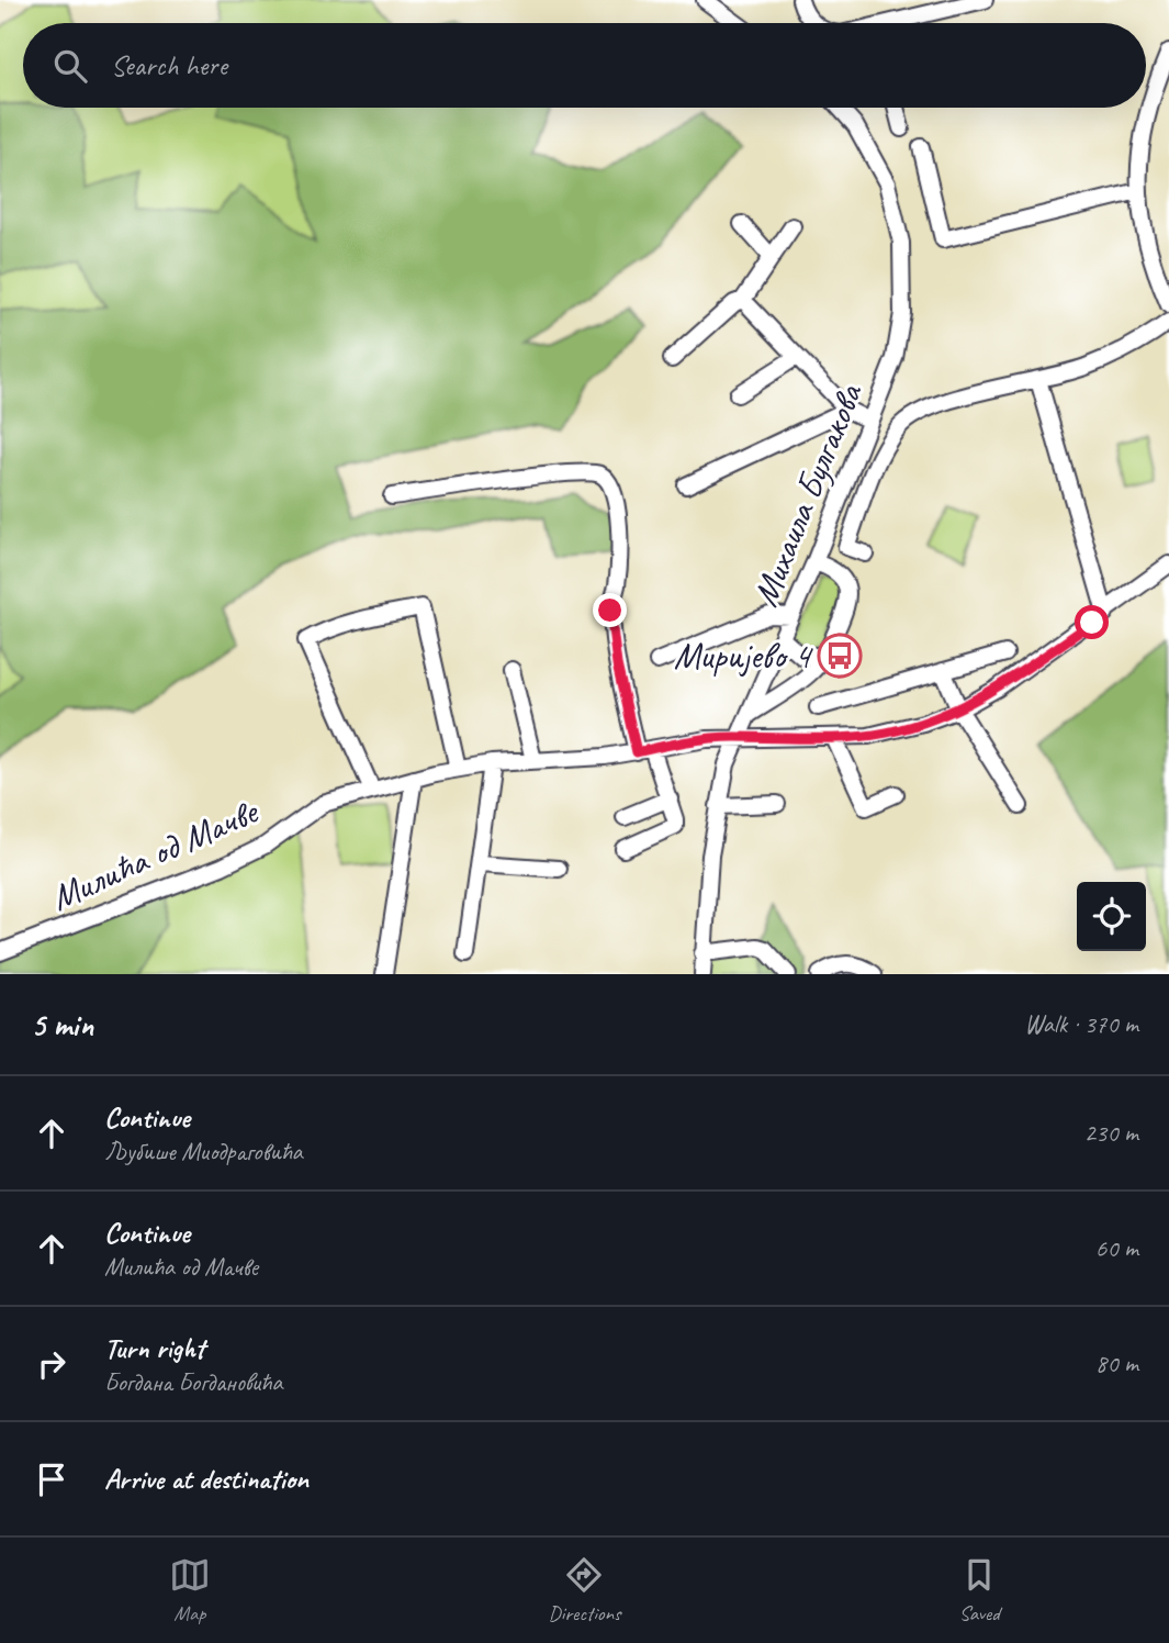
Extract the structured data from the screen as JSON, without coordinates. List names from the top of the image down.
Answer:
{
  "streets": {
    "street": ["Михаила Булгакова", "Милића од Мачве"]
  },
  "crossings": [
    ["Михаила Булгакова", "Милића од Мачве"]
  ],
  "places": {
    "bus stop": ["Миријево 4"]
  },
  "page": {
    "search": "Search here",
    "heading": ["5 min", "Walk · 370 m"],
    "list": [
      ["Continue", "Љубише Миодраговића", "230 m"],
      ["Continue", "Милића од Мачве", "60 m"],
      ["Turn right", "Богдана Богдановића", "80 m"],
      "Arrive at destination"
    ],
    "nav": ["Map", "Directions", "Saved"]
  }
}
